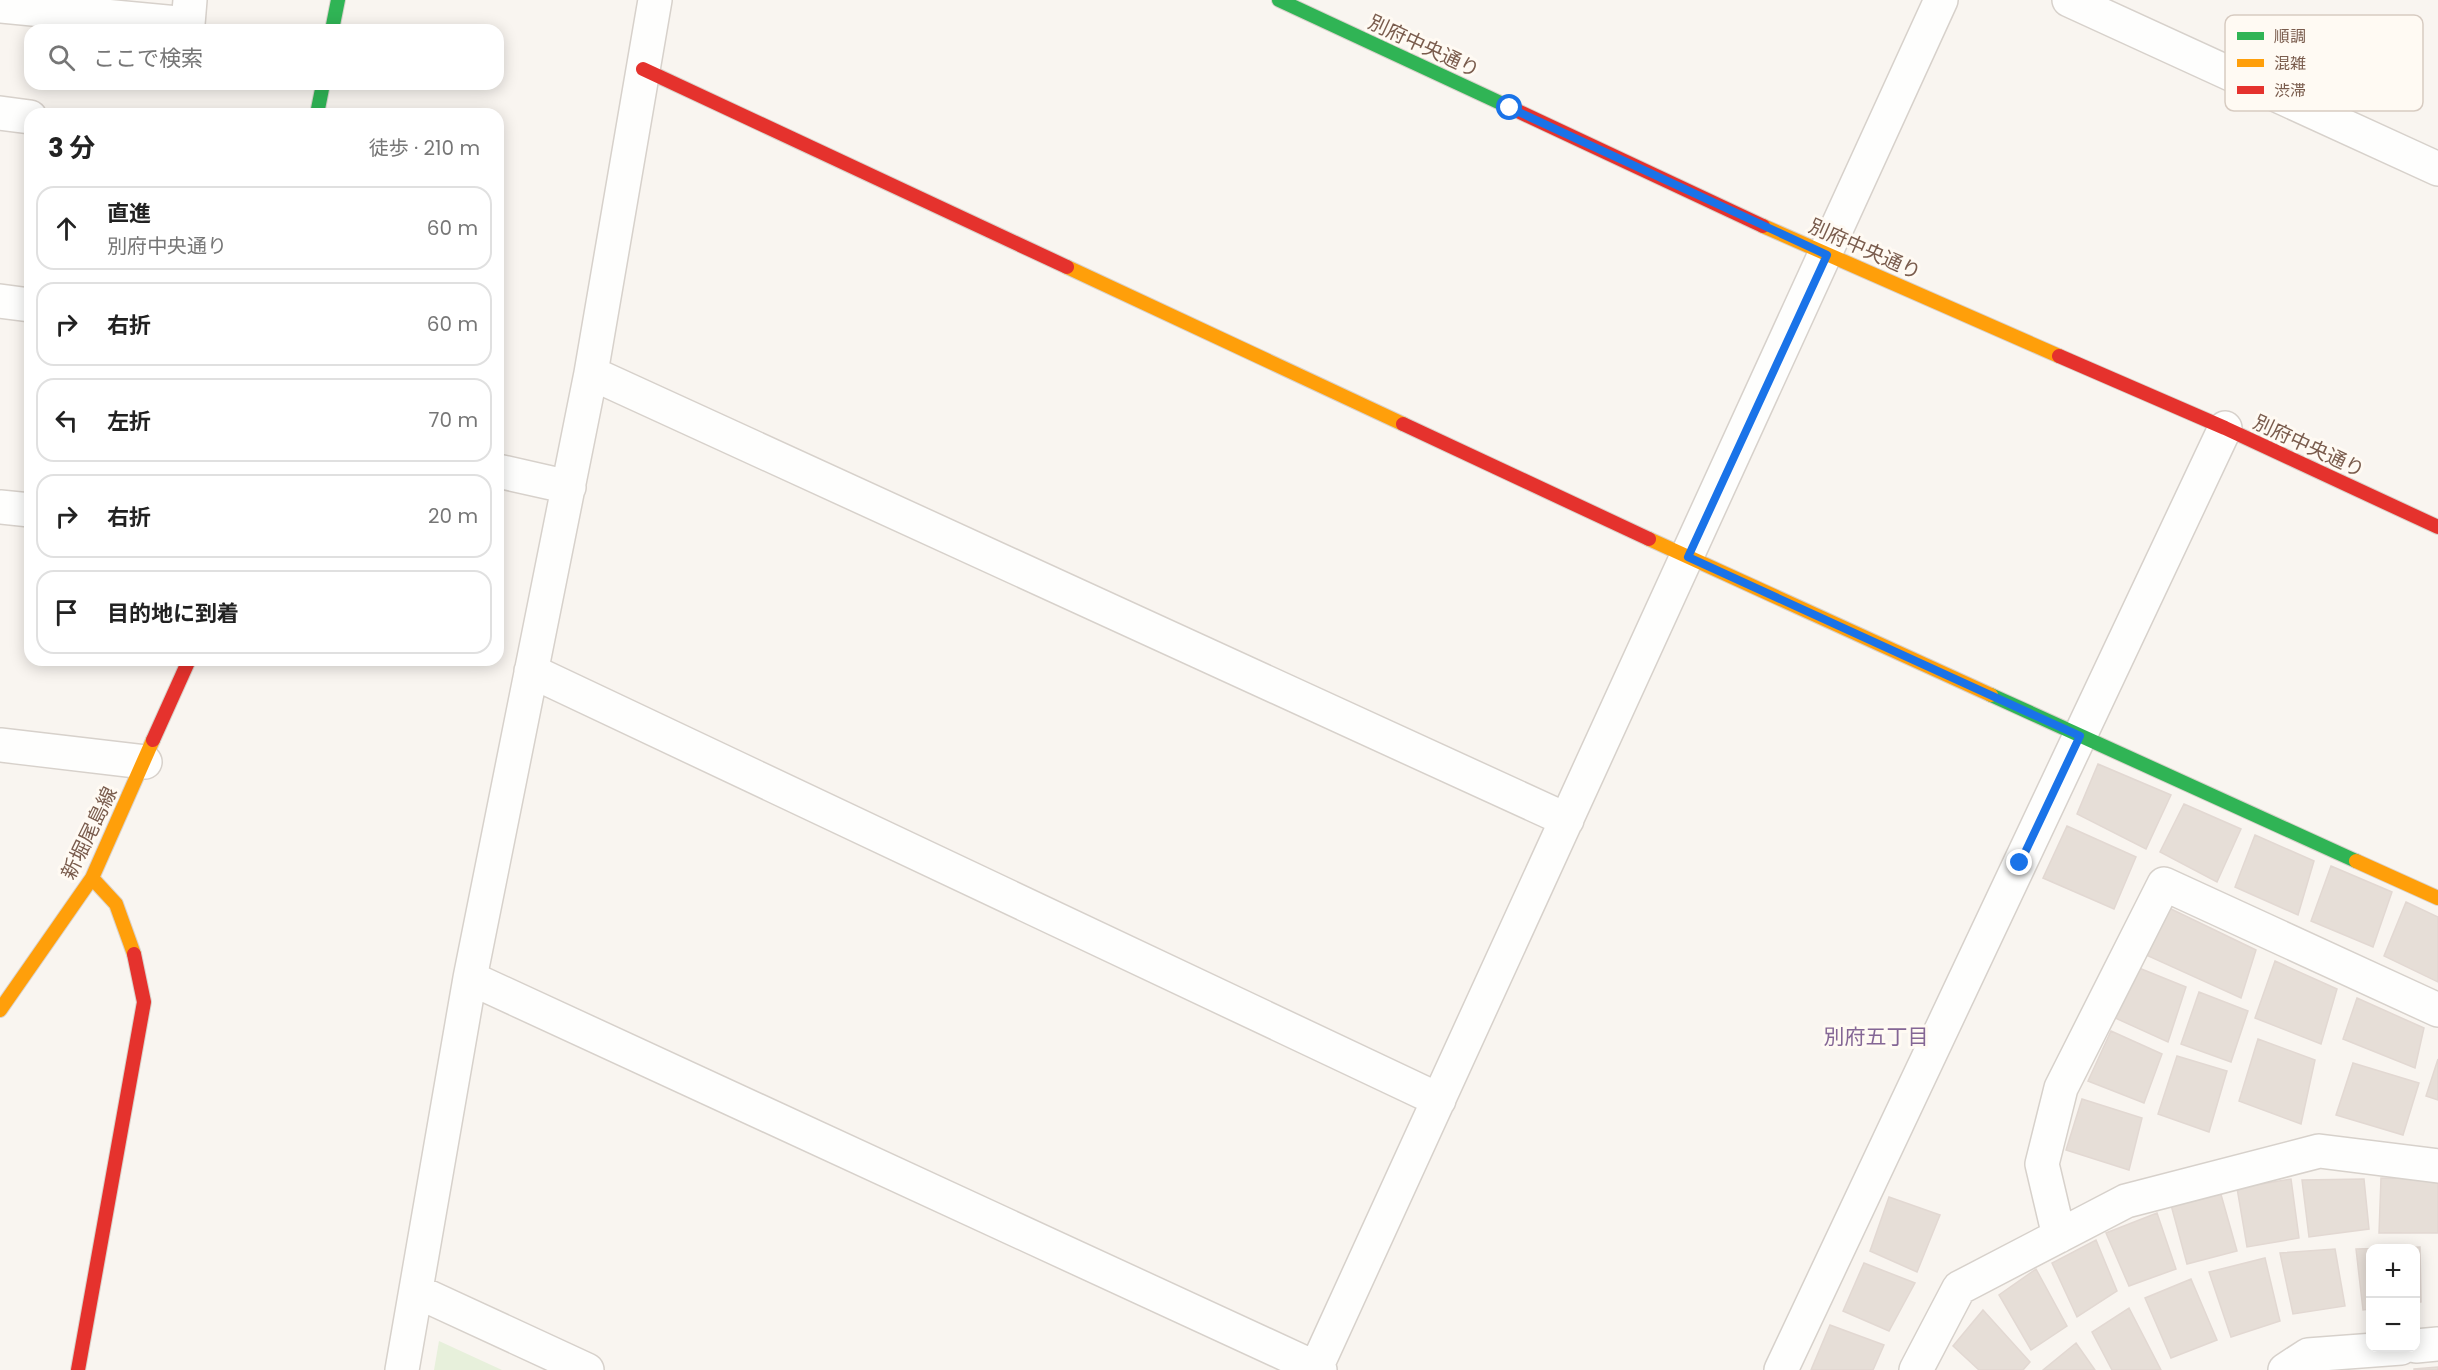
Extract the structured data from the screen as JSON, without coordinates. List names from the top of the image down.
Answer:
{
  "streets": {
    "street": ["別府中央通り", "新堀尾島線"]
  },
  "districts": ["別府五丁目"],
  "legend": ["順調", "混雑", "渋滞"],
  "page": {
    "search": "ここで検索",
    "heading": ["3 分", "徒歩 · 210 m"],
    "list": [
      ["直進", "別府中央通り", "60 m"],
      ["右折", "60 m"],
      ["左折", "70 m"],
      ["右折", "20 m"],
      "目的地に到着"
    ],
    "map_buttons": ["+", "−"]
  }
}
